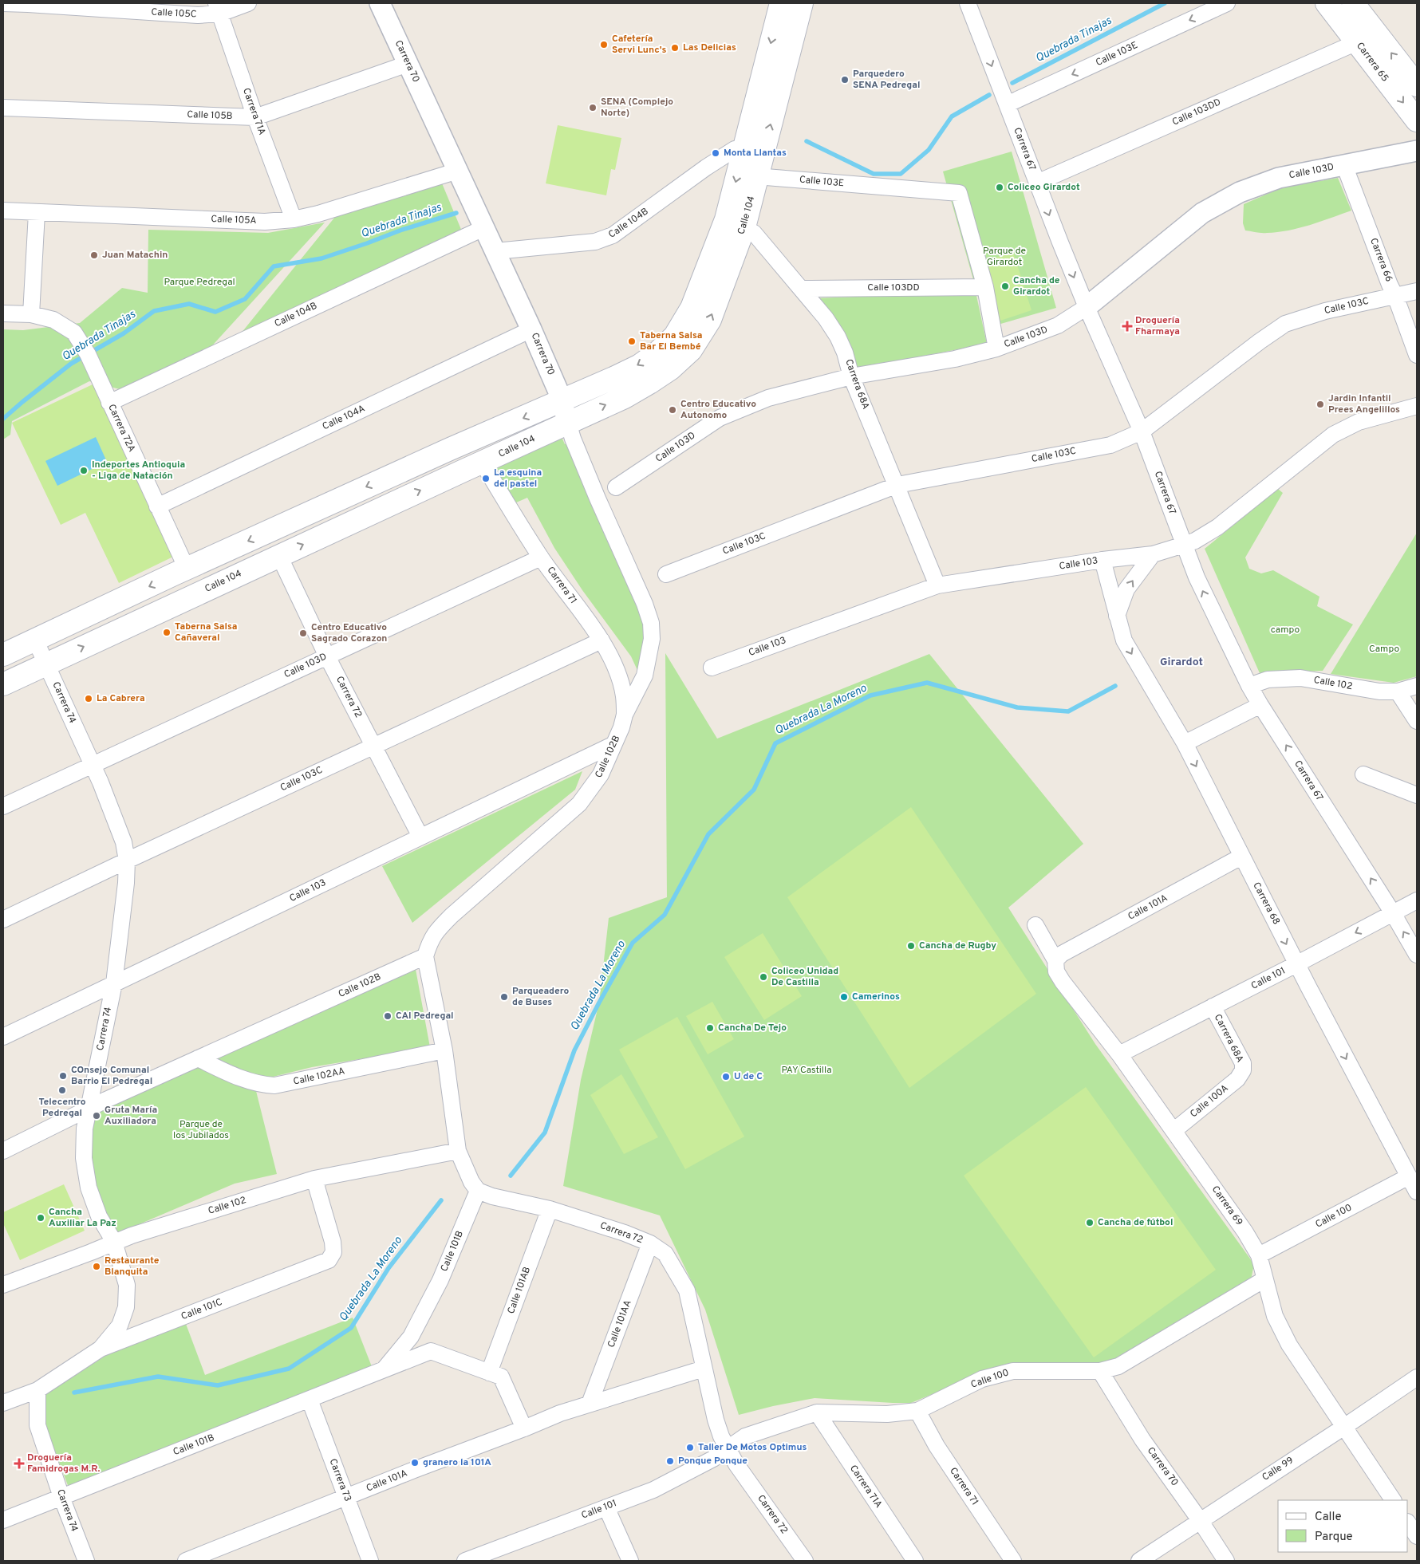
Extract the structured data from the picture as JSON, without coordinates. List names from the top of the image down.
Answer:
{
  "streets": {
    "main road": ["Carrera 65", "Calle 104"],
    "street": [
      "Calle 105C",
      "Calle 103E",
      "Carrera 70",
      "Carrera 71A",
      "Calle 103DD",
      "Calle 105B",
      "Carrera 67",
      "Calle 103D",
      "Calle 105A",
      "Calle 104B",
      "Carrera 66",
      "Calle 103C",
      "Carrera 68A",
      "Calle 104A",
      "Carrera 72A",
      "Calle 103",
      "Carrera 71",
      "Calle 102",
      "Carrera 72",
      "Carrera 74",
      "Calle 102B",
      "Carrera 68",
      "Calle 101A",
      "Calle 101",
      "Calle 102AA",
      "Calle 100A",
      "Carrera 69",
      "Calle 100",
      "Calle 101B",
      "Calle 101AB",
      "Calle 101C",
      "Calle 101AA",
      "Calle 99",
      "Carrera 73"
    ]
  },
  "crossings": [
    ["Calle 105C", "Carrera 71A"],
    ["Calle 103E", "Calle 103DD"],
    ["Calle 103E", "Carrera 67"],
    ["Calle 103E", "Calle 104"],
    ["Carrera 70", "Calle 105B"],
    ["Carrera 70", "Calle 104"],
    ["Carrera 70", "Calle 105A"],
    ["Carrera 70", "Calle 104B"],
    ["Carrera 70", "Calle 104A"],
    ["Carrera 70", "Carrera 71"],
    ["Carrera 70", "Calle 102B"],
    ["Carrera 70", "Calle 100"],
    ["Carrera 70", "Calle 99"],
    ["Carrera 65", "Calle 103DD"],
    ["Carrera 71A", "Calle 105B"],
    ["Carrera 71A", "Calle 105A"],
    ["Carrera 71A", "Calle 100"],
    ["Calle 103DD", "Carrera 67"],
    ["Calle 103DD", "Carrera 68A"],
    ["Carrera 67", "Calle 103D"],
    ["Carrera 67", "Calle 103C"],
    ["Carrera 67", "Calle 103"],
    ["Carrera 67", "Calle 102"],
    ["Carrera 67", "Calle 101"],
    ["Calle 103D", "Carrera 66"],
    ["Calle 103D", "Carrera 68A"],
    ["Calle 103D", "Carrera 71"],
    ["Calle 103D", "Carrera 72"],
    ["Calle 103D", "Carrera 74"],
    ["Calle 104", "Calle 104B"],
    ["Calle 104", "Carrera 68A"],
    ["Calle 104", "Carrera 72A"],
    ["Calle 104", "Carrera 71"],
    ["Calle 104", "Carrera 72"],
    ["Calle 104", "Carrera 74"],
    ["Calle 104B", "Carrera 72A"],
    ["Carrera 66", "Calle 103C"],
    ["Calle 103C", "Carrera 68A"],
    ["Calle 103C", "Carrera 71"],
    ["Calle 103C", "Carrera 72"],
    ["Calle 103C", "Carrera 74"],
    ["Carrera 68A", "Calle 103"],
    ["Carrera 68A", "Calle 101"],
    ["Carrera 68A", "Calle 100A"],
    ["Calle 104A", "Carrera 72A"],
    ["Calle 103", "Carrera 72"],
    ["Calle 103", "Carrera 74"],
    ["Calle 103", "Calle 102B"],
    ["Calle 103", "Carrera 68"],
    ["Carrera 71", "Calle 102B"],
    ["Carrera 71", "Calle 100"],
    ["Calle 102", "Carrera 74"],
    ["Calle 102", "Calle 101C"],
    ["Carrera 72", "Calle 101A"],
    ["Carrera 72", "Calle 101"],
    ["Carrera 72", "Calle 100"],
    ["Carrera 72", "Calle 101B"],
    ["Carrera 72", "Calle 101AB"],
    ["Carrera 72", "Calle 101AA"],
    ["Carrera 74", "Calle 102B"],
    ["Carrera 74", "Calle 101B"],
    ["Carrera 74", "Calle 101C"],
    ["Calle 102B", "Calle 102AA"],
    ["Carrera 68", "Calle 101A"],
    ["Carrera 68", "Calle 101"],
    ["Carrera 68", "Calle 100"],
    ["Calle 101A", "Carrera 69"],
    ["Calle 101A", "Calle 101AA"],
    ["Calle 101A", "Carrera 73"],
    ["Calle 101", "Carrera 69"],
    ["Calle 101", "Calle 100"],
    ["Calle 100A", "Carrera 69"],
    ["Carrera 69", "Calle 100"],
    ["Carrera 69", "Calle 99"],
    ["Calle 101B", "Calle 101AB"],
    ["Calle 101B", "Carrera 73"]
  ],
  "one_way": ["Calle 103E", "Carrera 68"],
  "districts": ["Girardot"],
  "water": ["Quebrada Tinajas", "Quebrada La Moreno"],
  "parks": [
    "Parque de Girardot",
    "Parque Pedregal",
    "campo",
    "Campo",
    "PAY Castilla",
    "Parque de los Jubilados"
  ],
  "places": {
    "other": [
      "Cafetería Servi Lunc's",
      "Las Delicias",
      "Parquedero SENA Pedregal",
      "SENA (Complejo Norte)",
      "Monta Llantas",
      "Coliceo Girardot",
      "Juan Matachin",
      "Cancha de Girardot",
      "Taberna Salsa Bar El Bembé",
      "Jardin Infantil Prees Angelillos",
      "Centro Educativo Autonomo",
      "Indeportes Antioquia - Liga de Natación",
      "La esquina del pastel",
      "Taberna Salsa Cañaveral",
      "Centro Educativo Sagrado Corazon",
      "La Cabrera",
      "Cancha de Rugby",
      "Coliceo Unidad De Castilla",
      "Parqueadero de Buses",
      "Camerinos",
      "CAI Pedregal",
      "Cancha De Tejo",
      "COnsejo Comunal Barrio El Pedregal",
      "U de C",
      "Telecentro Pedregal",
      "Gruta María Auxiliadora",
      "Cancha Auxiliar La Paz",
      "Cancha de fútbol",
      "Restaurante Blanquita",
      "Taller De Motos Optimus",
      "Ponque Ponque",
      "granero la 101A"
    ],
    "health": ["Droguería Fharmaya", "Droguería Famidrogas M.R."]
  },
  "legend": ["Calle", "Parque"]
}
